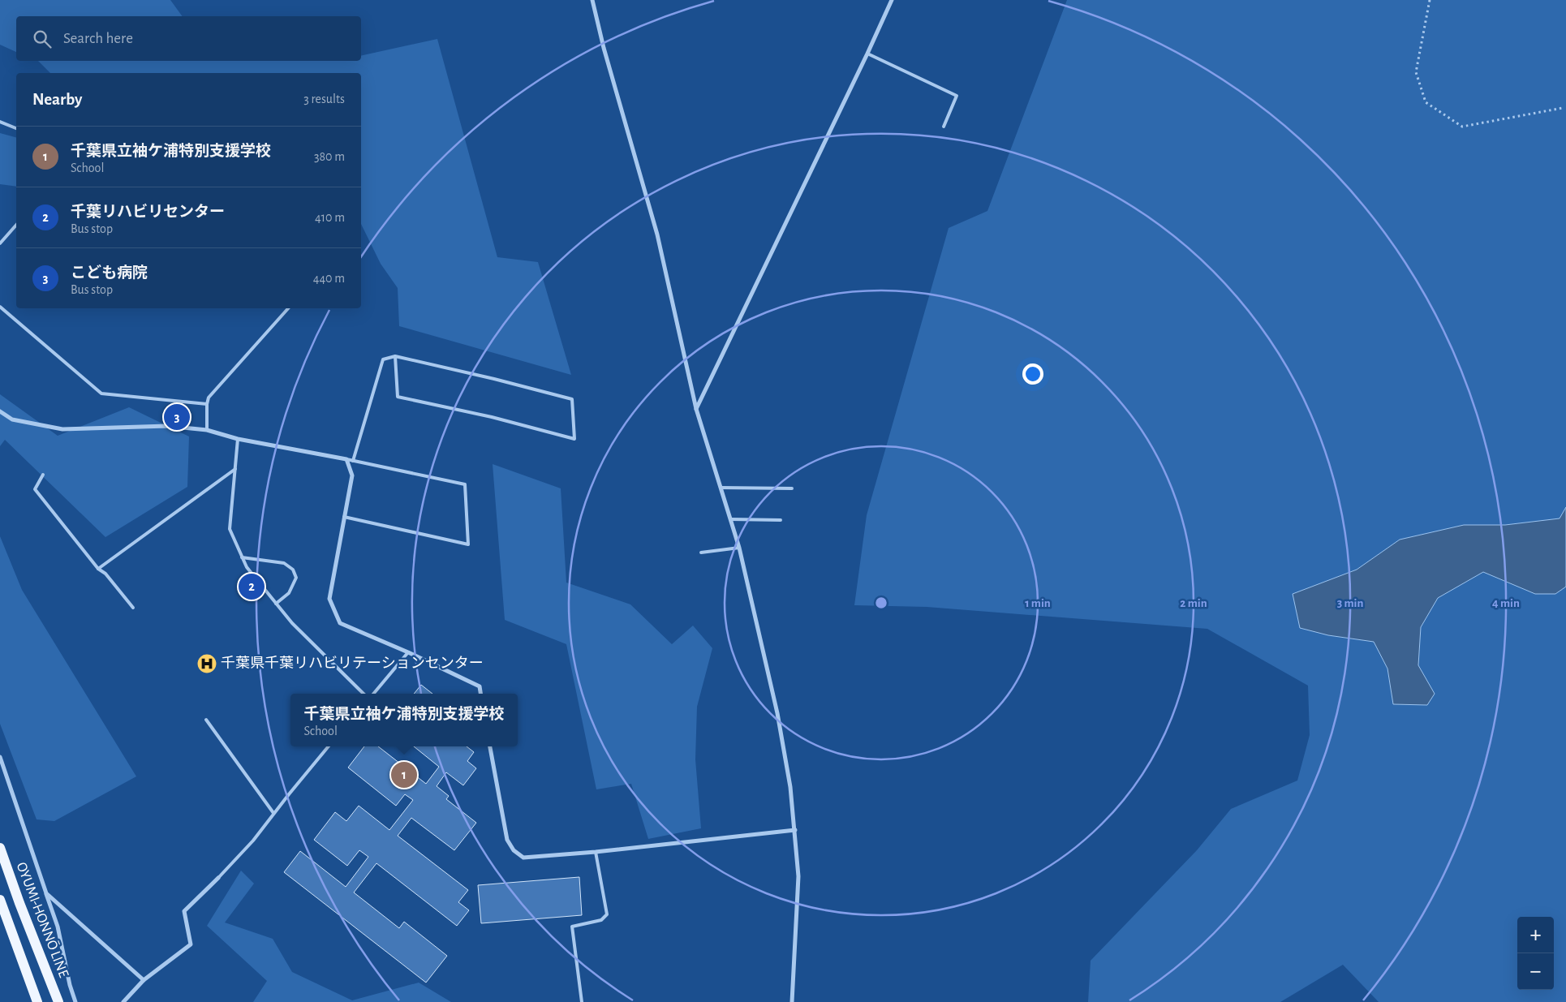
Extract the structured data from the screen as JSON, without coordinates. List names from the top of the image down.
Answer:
{
  "streets": {
    "main road": ["OYUMI-HONNŌ LINE"]
  },
  "places": {
    "hospital": ["千葉県千葉リハビリテーションセンター"]
  },
  "page": {
    "search": "Search here",
    "heading": ["Nearby", "3 results"],
    "list": [
      {
        "mark": "1",
        "name": "千葉県立袖ケ浦特別支援学校",
        "note": "School",
        "value": "380 m"
      },
      {
        "mark": "2",
        "name": "千葉リハビリセンター",
        "note": "Bus stop",
        "value": "410 m"
      },
      {
        "mark": "3",
        "name": "こども病院",
        "note": "Bus stop",
        "value": "440 m"
      }
    ],
    "pins": ["3", "2", "1"],
    "popup": ["千葉県立袖ケ浦特別支援学校", "School"],
    "map_buttons": ["+", "−"]
  },
  "rings": [
    "1 min",
    "2 min",
    "3 min",
    "4 min"
  ]
}
